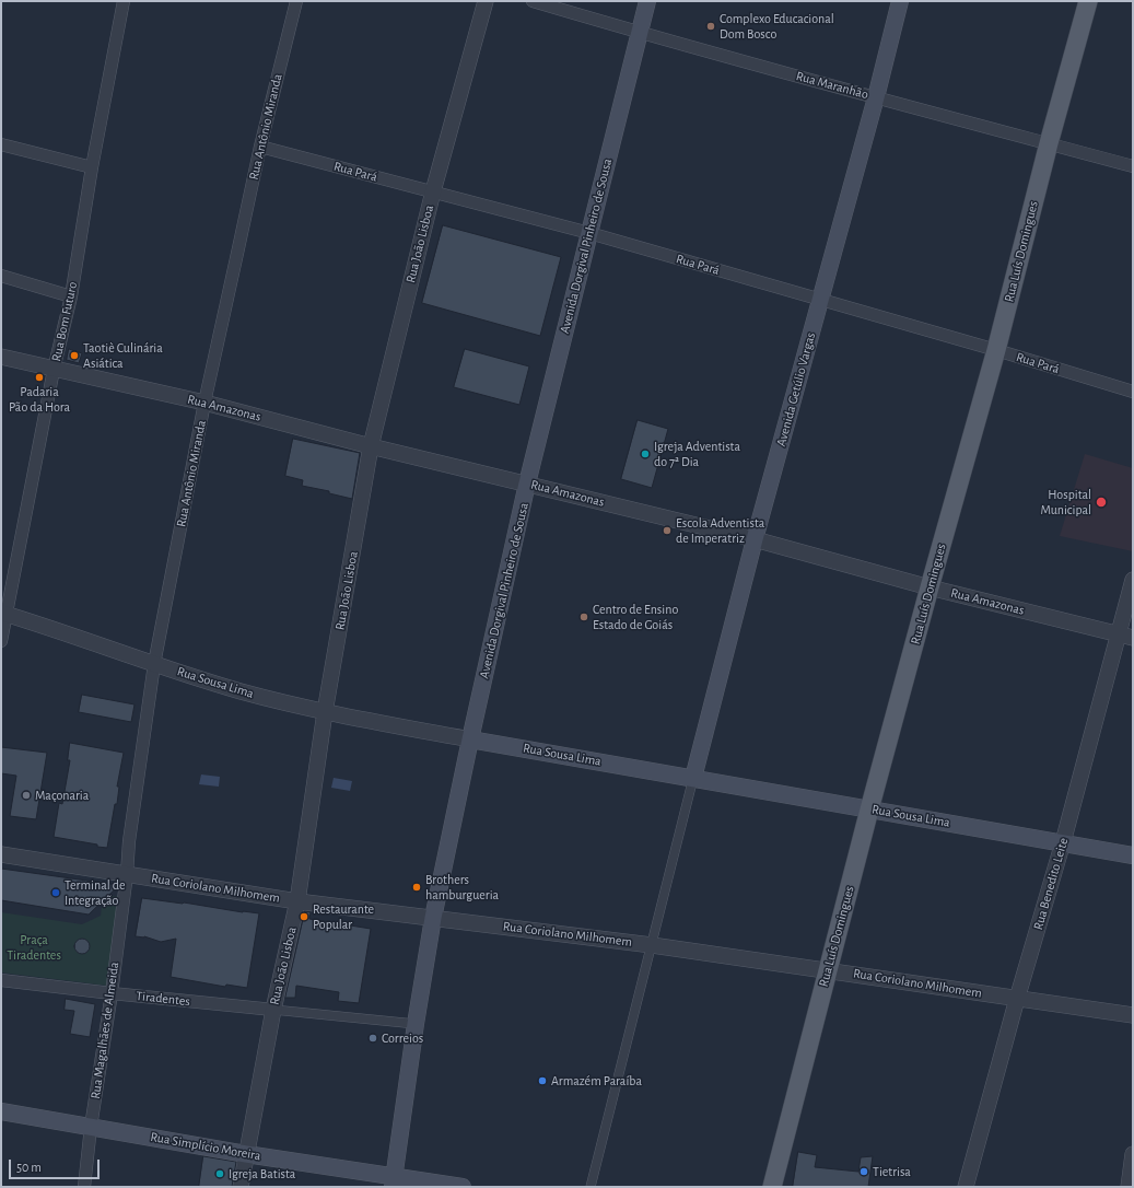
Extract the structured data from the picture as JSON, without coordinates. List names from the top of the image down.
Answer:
{
  "streets": {
    "main road": [
      "Avenida Dorgival Pinheiro de Sousa",
      "Rua Luís Domingues",
      "Avenida Getúlio Vargas",
      "Rua Sousa Lima",
      "Rua Simplício Moreira"
    ],
    "street": [
      "Rua Maranhão",
      "Rua Antônio Miranda",
      "Rua Pará",
      "Rua João Lisboa",
      "Rua Bom Futuro",
      "Rua Amazonas",
      "Rua Benedito Leite",
      "Rua Coriolano Milhomem",
      "Tiradentes",
      "Rua Magalhães de Almeida"
    ]
  },
  "crossings": [
    ["Rua Maranhão", "Avenida Dorgival Pinheiro de Sousa"],
    ["Rua Maranhão", "Rua Luís Domingues"],
    ["Rua Maranhão", "Avenida Getúlio Vargas"],
    ["Rua Antônio Miranda", "Rua Pará"],
    ["Rua Antônio Miranda", "Rua Amazonas"],
    ["Rua Antônio Miranda", "Rua Sousa Lima"],
    ["Rua Antônio Miranda", "Rua Coriolano Milhomem"],
    ["Rua Antônio Miranda", "Rua Magalhães de Almeida"],
    ["Rua Pará", "Rua João Lisboa"],
    ["Rua Pará", "Avenida Dorgival Pinheiro de Sousa"],
    ["Rua Pará", "Rua Luís Domingues"],
    ["Rua Pará", "Avenida Getúlio Vargas"],
    ["Rua João Lisboa", "Rua Amazonas"],
    ["Rua João Lisboa", "Rua Sousa Lima"],
    ["Rua João Lisboa", "Rua Coriolano Milhomem"],
    ["Rua João Lisboa", "Tiradentes"],
    ["Rua João Lisboa", "Rua Simplício Moreira"],
    ["Avenida Dorgival Pinheiro de Sousa", "Rua Amazonas"],
    ["Avenida Dorgival Pinheiro de Sousa", "Rua Sousa Lima"],
    ["Avenida Dorgival Pinheiro de Sousa", "Rua Coriolano Milhomem"],
    ["Avenida Dorgival Pinheiro de Sousa", "Rua Simplício Moreira"],
    ["Rua Luís Domingues", "Rua Amazonas"],
    ["Rua Luís Domingues", "Rua Sousa Lima"],
    ["Rua Luís Domingues", "Rua Coriolano Milhomem"],
    ["Rua Bom Futuro", "Rua Amazonas"],
    ["Rua Bom Futuro", "Rua Sousa Lima"],
    ["Avenida Getúlio Vargas", "Rua Amazonas"],
    ["Avenida Getúlio Vargas", "Rua Sousa Lima"],
    ["Rua Amazonas", "Rua Benedito Leite"],
    ["Rua Sousa Lima", "Rua Benedito Leite"],
    ["Rua Benedito Leite", "Rua Coriolano Milhomem"],
    ["Rua Coriolano Milhomem", "Rua Magalhães de Almeida"],
    ["Tiradentes", "Rua Magalhães de Almeida"],
    ["Rua Magalhães de Almeida", "Rua Simplício Moreira"]
  ],
  "parks": ["Praça Tiradentes"],
  "places": [
    "Complexo Educacional Dom Bosco",
    "Taotiè Culinária Asiática",
    "Padaria Pão da Hora",
    "Igreja Adventista do 7ª Dia",
    "Hospital Municipal",
    "Escola Adventista de Imperatriz",
    "Centro de Ensino Estado de Goiás",
    "Maçonaria",
    "Brothers hamburgueria",
    "Terminal de Integração",
    "Restaurante Popular",
    "Correios",
    "Armazém Paraíba",
    "Tietrisa",
    "Igreja Batista"
  ],
  "scale_bar": "50 m"
}
